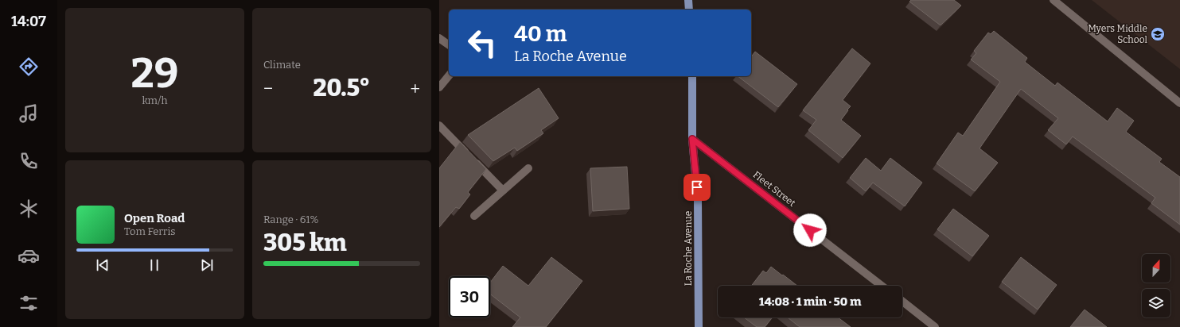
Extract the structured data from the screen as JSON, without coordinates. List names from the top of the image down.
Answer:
{
  "streets": {
    "main road": ["La Roche Avenue"],
    "street": ["Fleet Street"]
  },
  "crossings": [
    ["Fleet Street", "La Roche Avenue"]
  ],
  "places": {
    "school or university": ["Myers Middle School"]
  },
  "north": "top",
  "page": {
    "tabs": "14:07",
    "tile": [
      ["29", "km/h"],
      "Climate",
      ["Range · 61%", "305 km"]
    ],
    "turn": ["40 m", "La Roche Avenue"],
    "heat": ["−", "20.5°", "+"],
    "song": ["Open Road", "Tom Ferris"],
    "limit": "30",
    "trip": "14:08 · 1 min · 50 m"
  }
}
